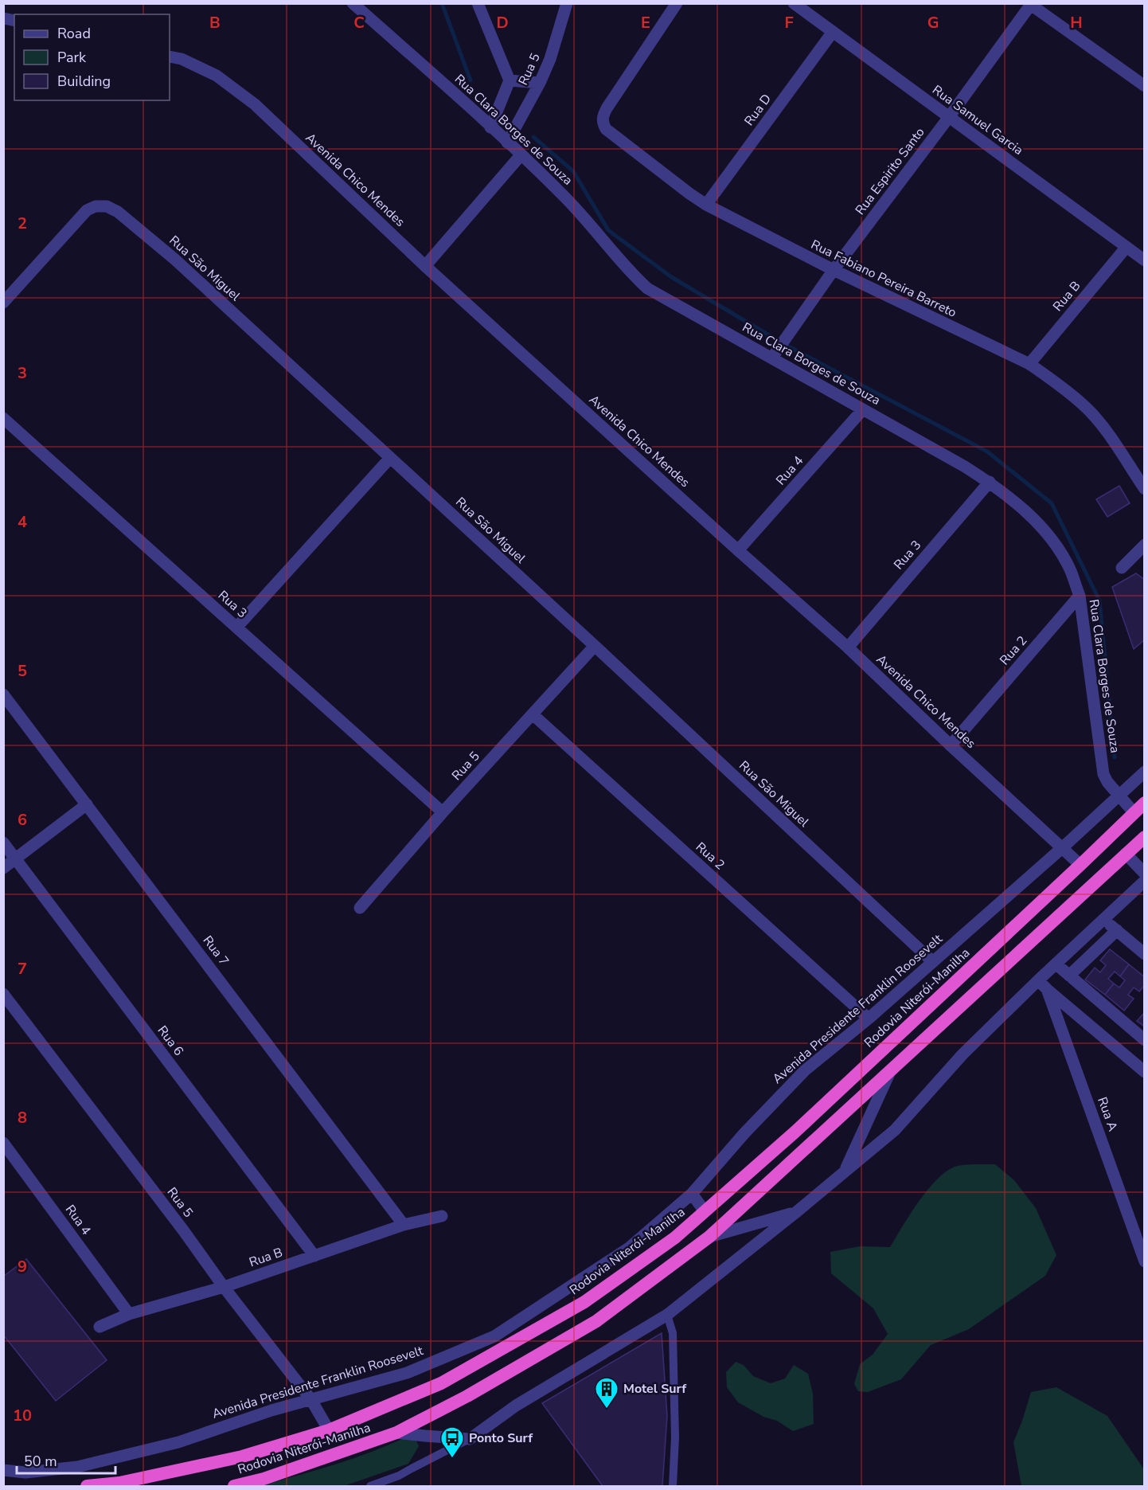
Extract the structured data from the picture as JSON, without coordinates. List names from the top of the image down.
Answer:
{
  "streets": {
    "highway": ["Rodovia Niterói-Manilha"],
    "street": [
      "Rua 5",
      "Rua D",
      "Rua Samuel Garcia",
      "Rua Clara Borges de Souza",
      "Rua Espirito Santo",
      "Avenida Chico Mendes",
      "Rua São Miguel",
      "Rua Fabiano Pereira Barreto",
      "Rua B",
      "Rua 4",
      "Rua 3",
      "Rua 2",
      "Rua 7",
      "Avenida Presidente Franklin Roosevelt",
      "Rua 6",
      "Rua A"
    ]
  },
  "crossings": [
    ["Rua 5", "Rua Clara Borges de Souza"],
    ["Rua 5", "Rua São Miguel"],
    ["Rua 5", "Rua B"],
    ["Rua 5", "Rua 3"],
    ["Rua 5", "Rua 2"],
    ["Rua 5", "Rodovia Niterói-Manilha"],
    ["Rua 5", "Avenida Presidente Franklin Roosevelt"],
    ["Rua D", "Rua Samuel Garcia"],
    ["Rua D", "Rua Fabiano Pereira Barreto"],
    ["Rua Samuel Garcia", "Rua Espirito Santo"],
    ["Rua Samuel Garcia", "Rua B"],
    ["Rua Clara Borges de Souza", "Rua Espirito Santo"],
    ["Rua Clara Borges de Souza", "Rua 4"],
    ["Rua Clara Borges de Souza", "Rua 3"],
    ["Rua Clara Borges de Souza", "Rua 2"],
    ["Rua Clara Borges de Souza", "Rodovia Niterói-Manilha"],
    ["Rua Clara Borges de Souza", "Avenida Presidente Franklin Roosevelt"],
    ["Rua Espirito Santo", "Rua Fabiano Pereira Barreto"],
    ["Avenida Chico Mendes", "Rua 4"],
    ["Avenida Chico Mendes", "Rua 3"],
    ["Avenida Chico Mendes", "Rua 2"],
    ["Avenida Chico Mendes", "Rodovia Niterói-Manilha"],
    ["Avenida Chico Mendes", "Avenida Presidente Franklin Roosevelt"],
    ["Rua São Miguel", "Avenida Presidente Franklin Roosevelt"],
    ["Rua Fabiano Pereira Barreto", "Rua B"],
    ["Rua B", "Rua 4"],
    ["Rua B", "Rua 7"],
    ["Rua B", "Rua 6"],
    ["Rua 2", "Avenida Presidente Franklin Roosevelt"]
  ],
  "places": {
    "building": ["Motel Surf"],
    "bus stop": ["Ponto Surf"]
  },
  "legend": ["Road", "Park", "Building"],
  "scale_bar": "50 m",
  "grid": {
    "columns": [
      "B",
      "C",
      "D",
      "E",
      "F",
      "G",
      "H"
    ],
    "rows": [
      "2",
      "3",
      "4",
      "5",
      "6",
      "7",
      "8",
      "9",
      "10"
    ]
  }
}
